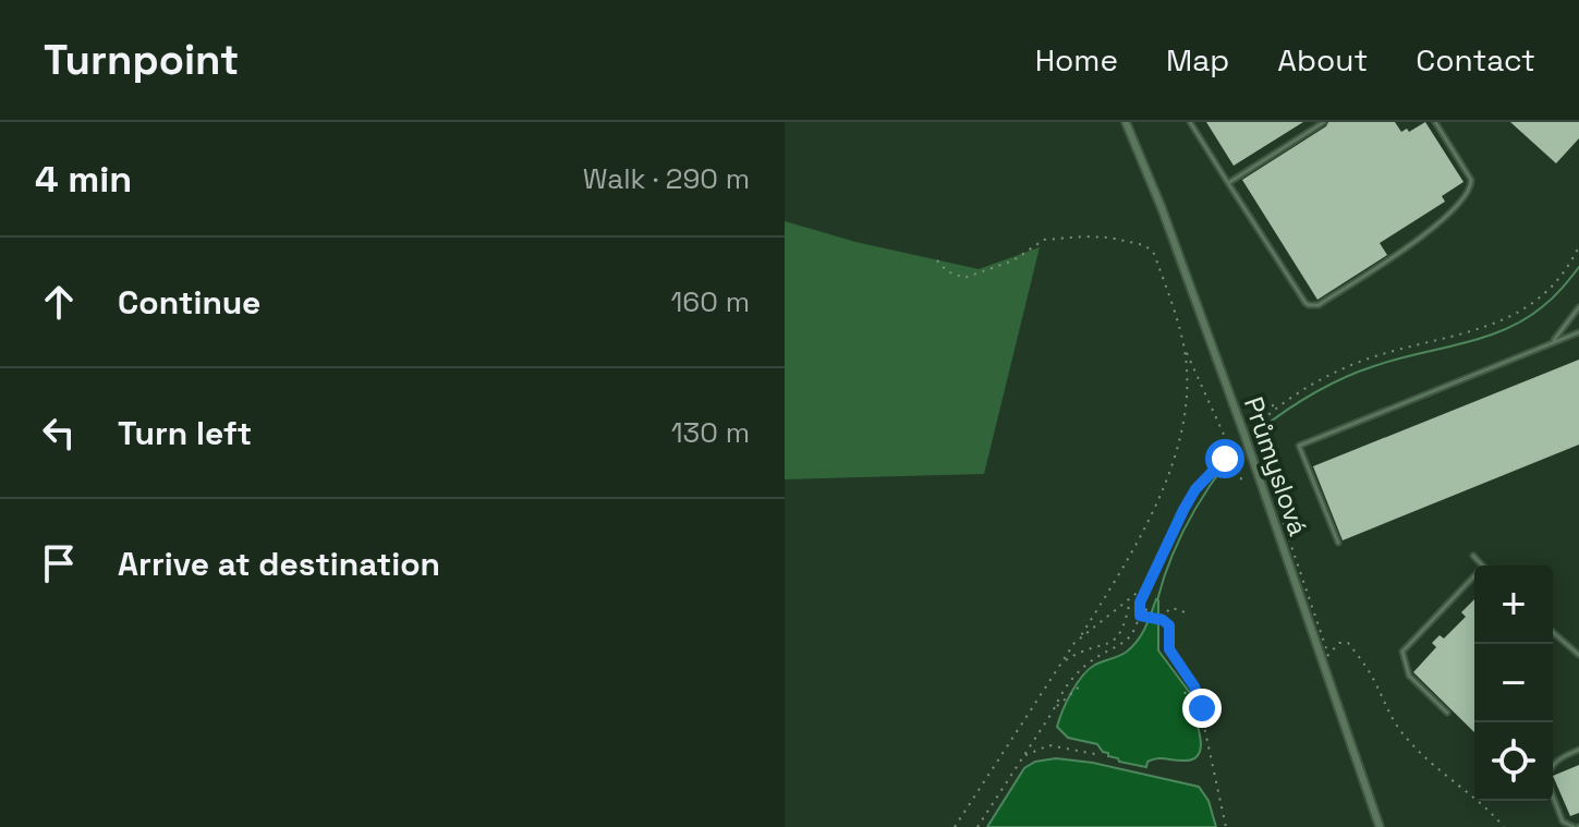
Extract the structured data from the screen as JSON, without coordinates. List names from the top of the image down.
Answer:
{
  "streets": {
    "street": ["Průmyslová"]
  },
  "page": {
    "header": "Turnpoint",
    "nav": [
      "Home",
      "Map",
      "About",
      "Contact"
    ],
    "heading": ["4 min", "Walk · 290 m"],
    "list": [
      ["Continue", "160 m"],
      ["Turn left", "130 m"],
      "Arrive at destination"
    ],
    "map_buttons": ["+", "−"]
  }
}
